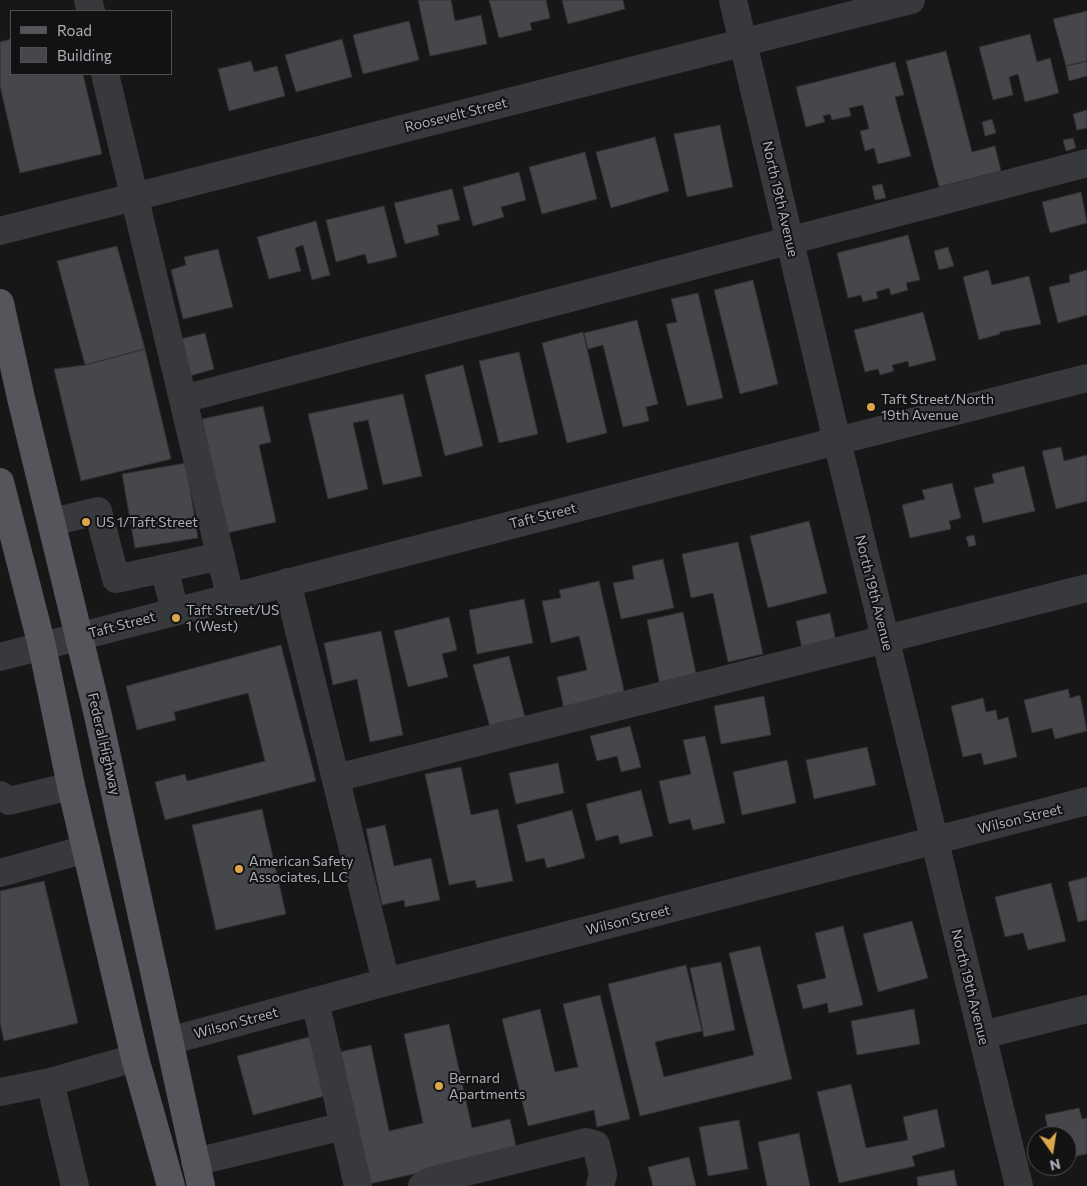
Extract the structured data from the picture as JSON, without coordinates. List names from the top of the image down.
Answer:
{
  "streets": {
    "main road": ["Federal Highway"],
    "street": [
      "Roosevelt Street",
      "North 19th Avenue",
      "Taft Street",
      "Wilson Street"
    ]
  },
  "crossings": [
    ["Roosevelt Street", "North 19th Avenue"],
    ["North 19th Avenue", "Taft Street"],
    ["North 19th Avenue", "Wilson Street"],
    ["Taft Street", "Federal Highway"],
    ["Federal Highway", "Wilson Street"]
  ],
  "places": [
    "Taft Street/North 19th Avenue",
    "US 1/Taft Street",
    "Taft Street/US 1 (West)",
    "American Safety Associates, LLC",
    "Bernard Apartments"
  ],
  "legend": ["Road", "Building"],
  "north": "bottom"
}
